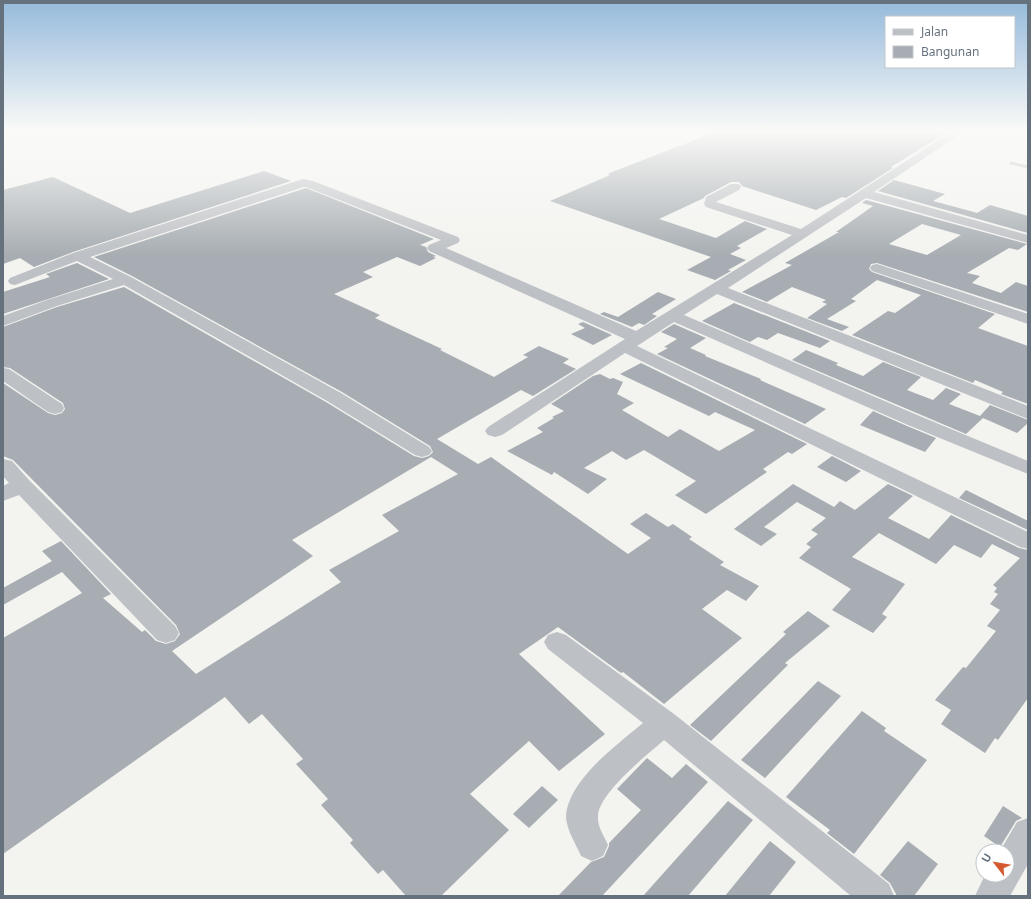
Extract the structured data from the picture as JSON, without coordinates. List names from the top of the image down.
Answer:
{
  "legend": ["Jalan", "Bangunan"],
  "north": "top left"
}
